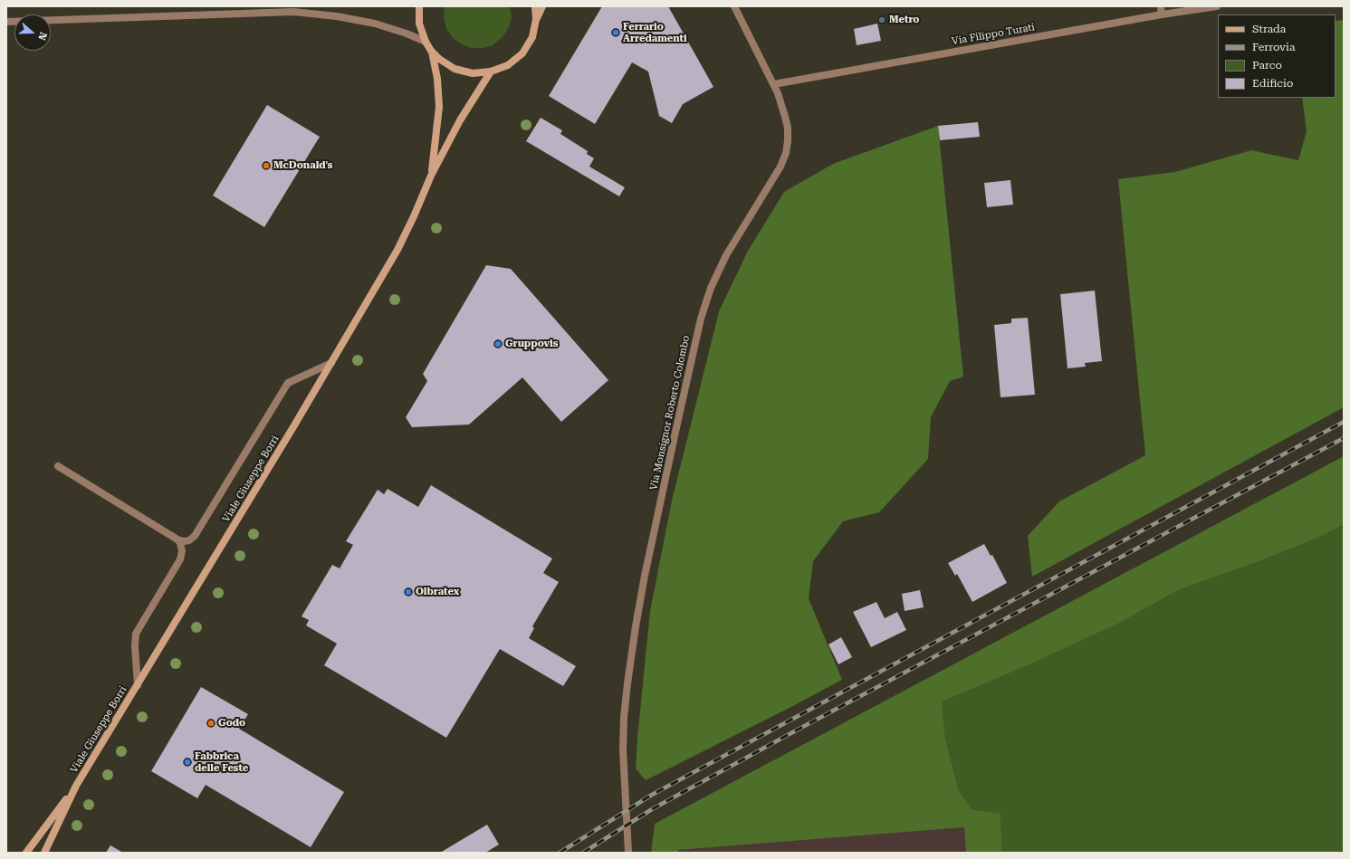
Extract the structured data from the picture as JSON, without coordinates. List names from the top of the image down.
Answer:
{
  "streets": {
    "main road": ["Viale Giuseppe Borri"],
    "street": ["Via Filippo Turati", "Via Monsignor Roberto Colombo"]
  },
  "crossings": [
    ["Via Filippo Turati", "Via Monsignor Roberto Colombo"]
  ],
  "places": [
    "Metro",
    "Ferrario Arredamenti",
    "McDonald's",
    "Gruppovis",
    "Olbratex",
    "Godo",
    "Fabbrica delle Feste"
  ],
  "legend": [
    "Strada",
    "Ferrovia",
    "Parco",
    "Edificio"
  ],
  "north": "right"
}
